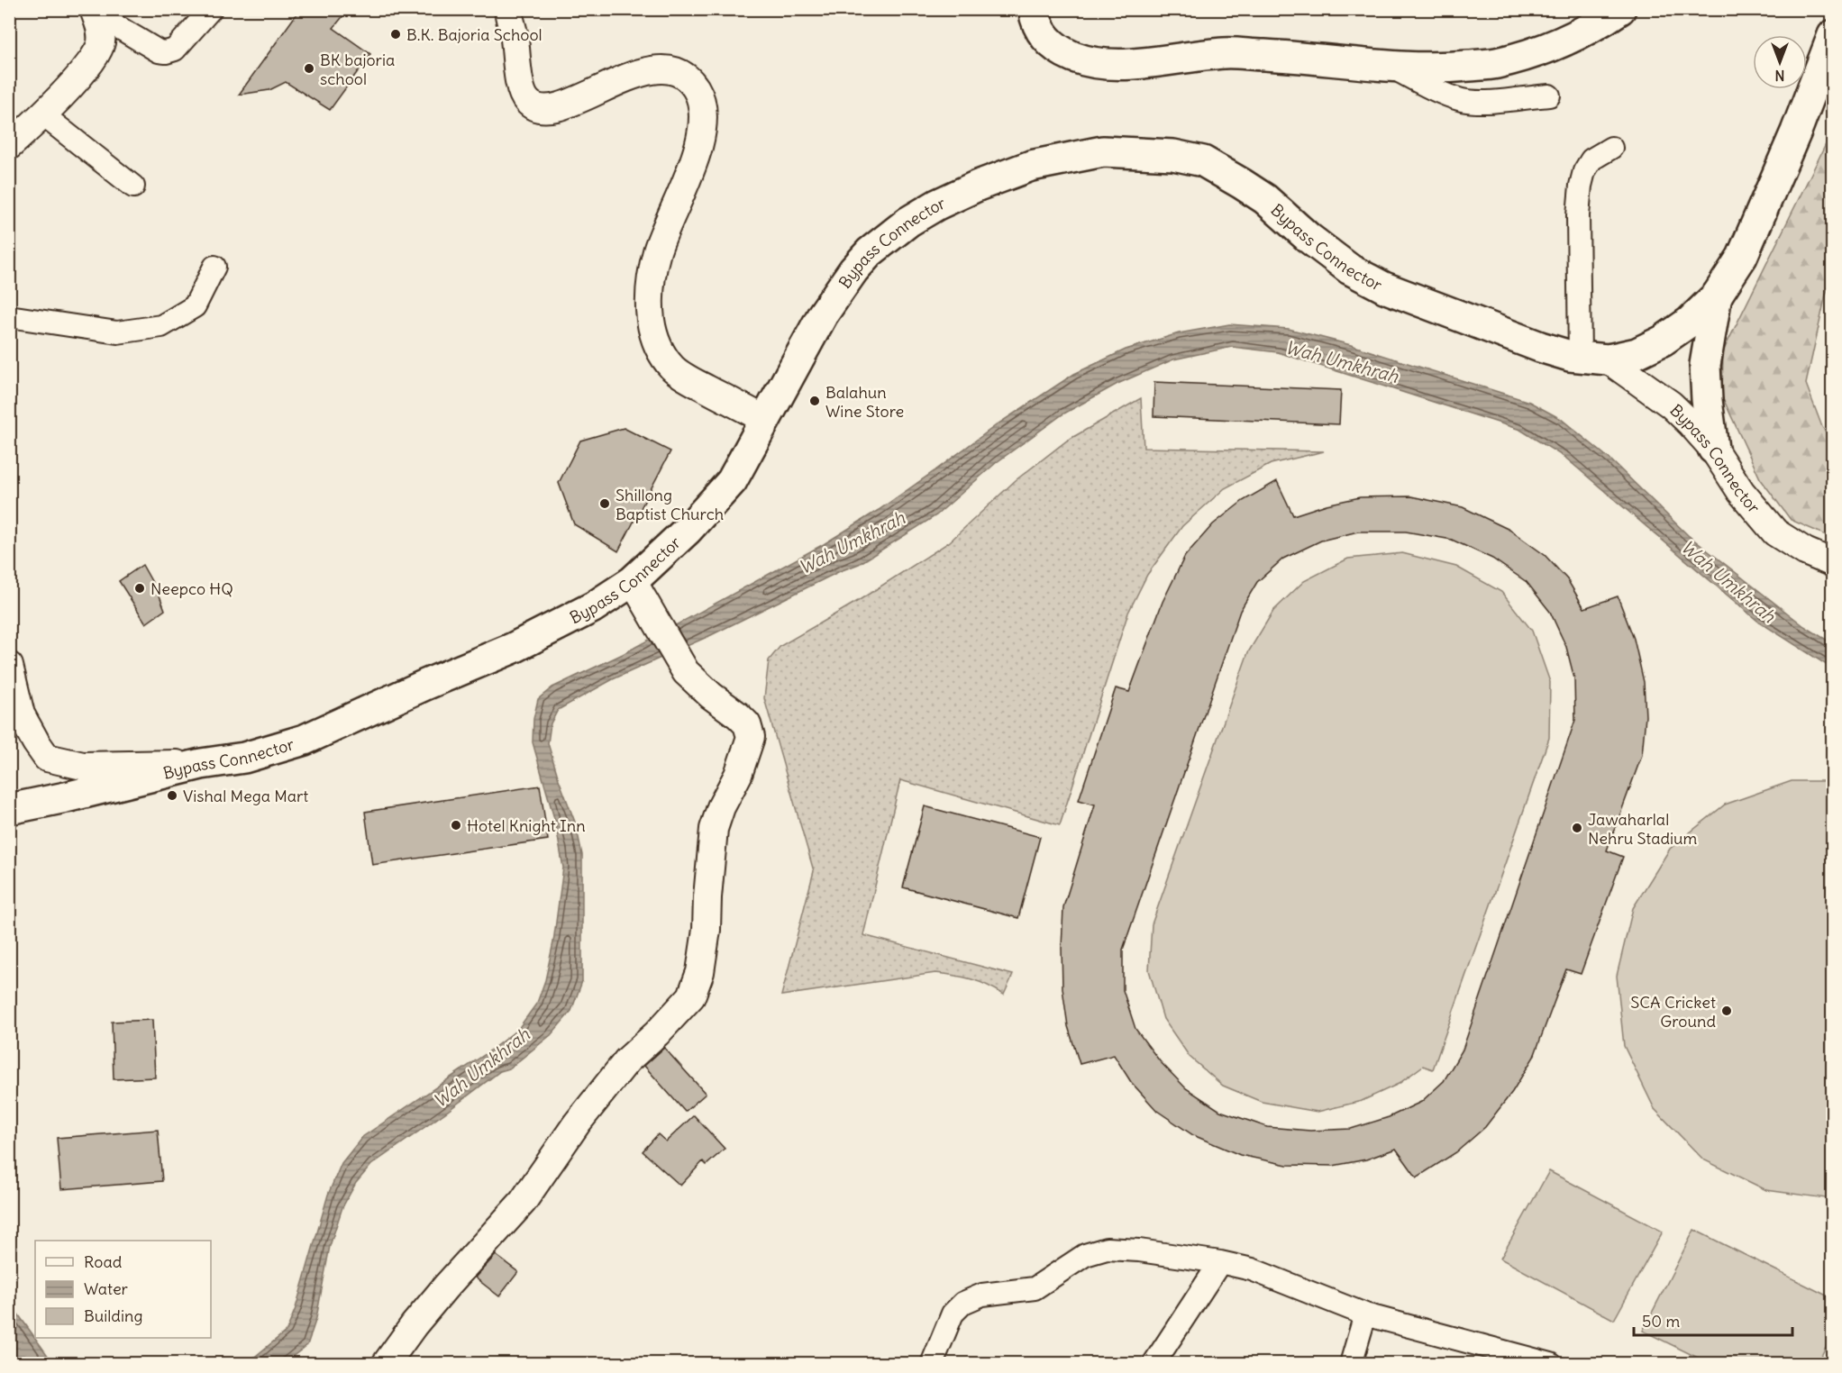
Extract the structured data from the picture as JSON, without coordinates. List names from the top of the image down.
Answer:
{
  "streets": {
    "main road": ["Bypass Connector"]
  },
  "water": ["Wah Umkhrah"],
  "places": [
    "B.K. Bajoria School",
    "BK bajoria school",
    "Balahun Wine Store",
    "Shillong Baptist Church",
    "Neepco HQ",
    "Vishal Mega Mart",
    "Hotel Knight Inn",
    "Jawaharlal Nehru Stadium",
    "SCA Cricket Ground"
  ],
  "legend": ["Road", "Water", "Building"],
  "scale_bar": "50 m",
  "north": "bottom"
}
